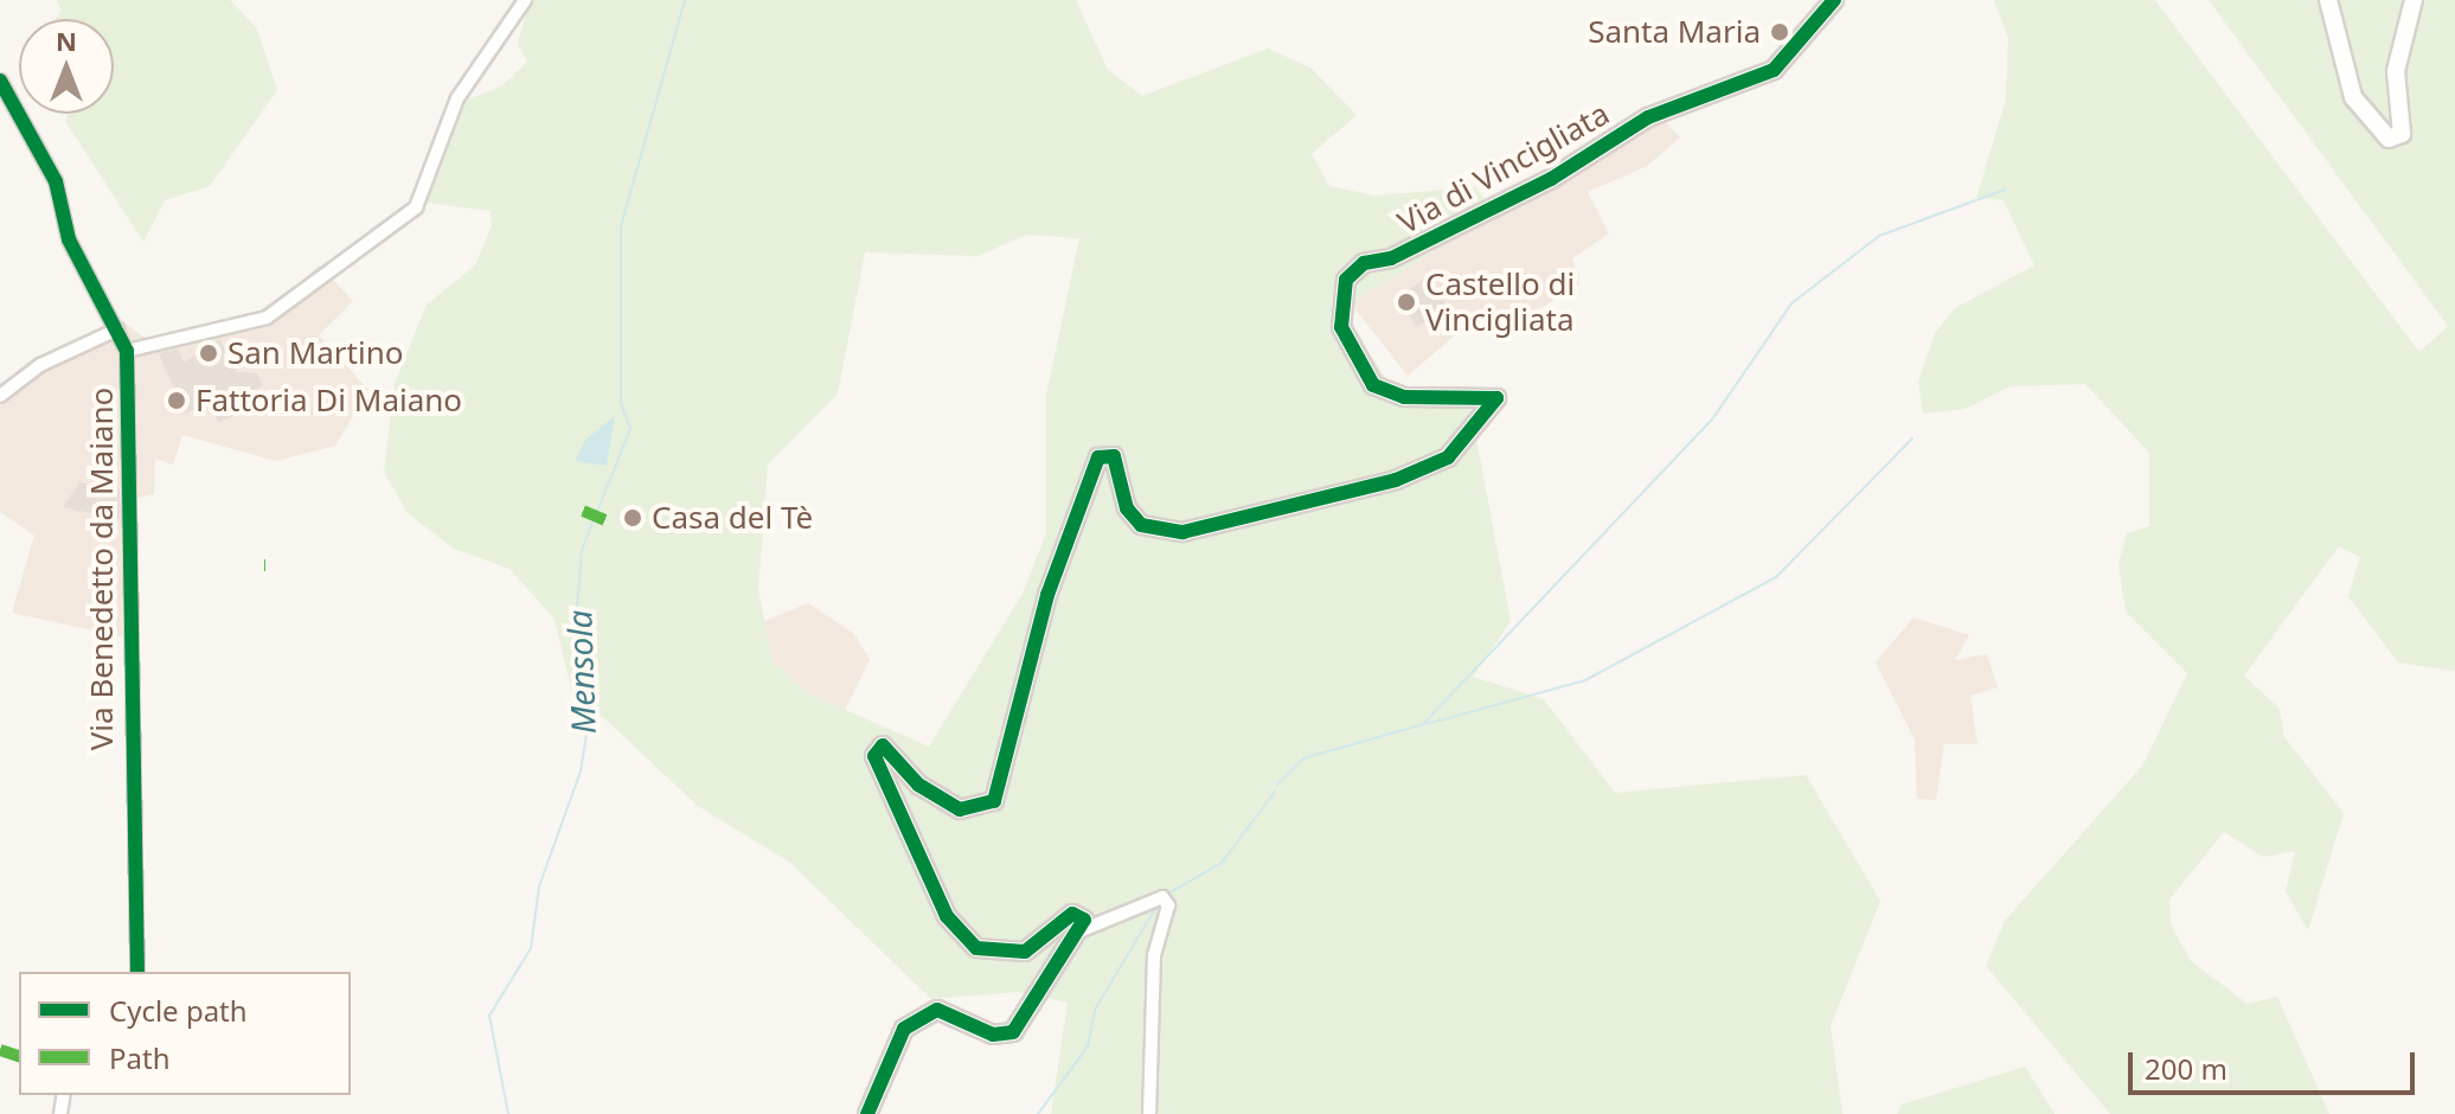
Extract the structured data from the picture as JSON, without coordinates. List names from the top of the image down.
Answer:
{
  "streets": {
    "street": ["Via di Vincigliata", "Via Benedetto da Maiano"]
  },
  "water": ["Mensola"],
  "places": [
    "Santa Maria",
    "Castello di Vincigliata",
    "San Martino",
    "Fattoria Di Maiano",
    "Casa del Tè"
  ],
  "legend": ["Cycle path", "Path"],
  "scale_bar": "200 m",
  "north": "top"
}
